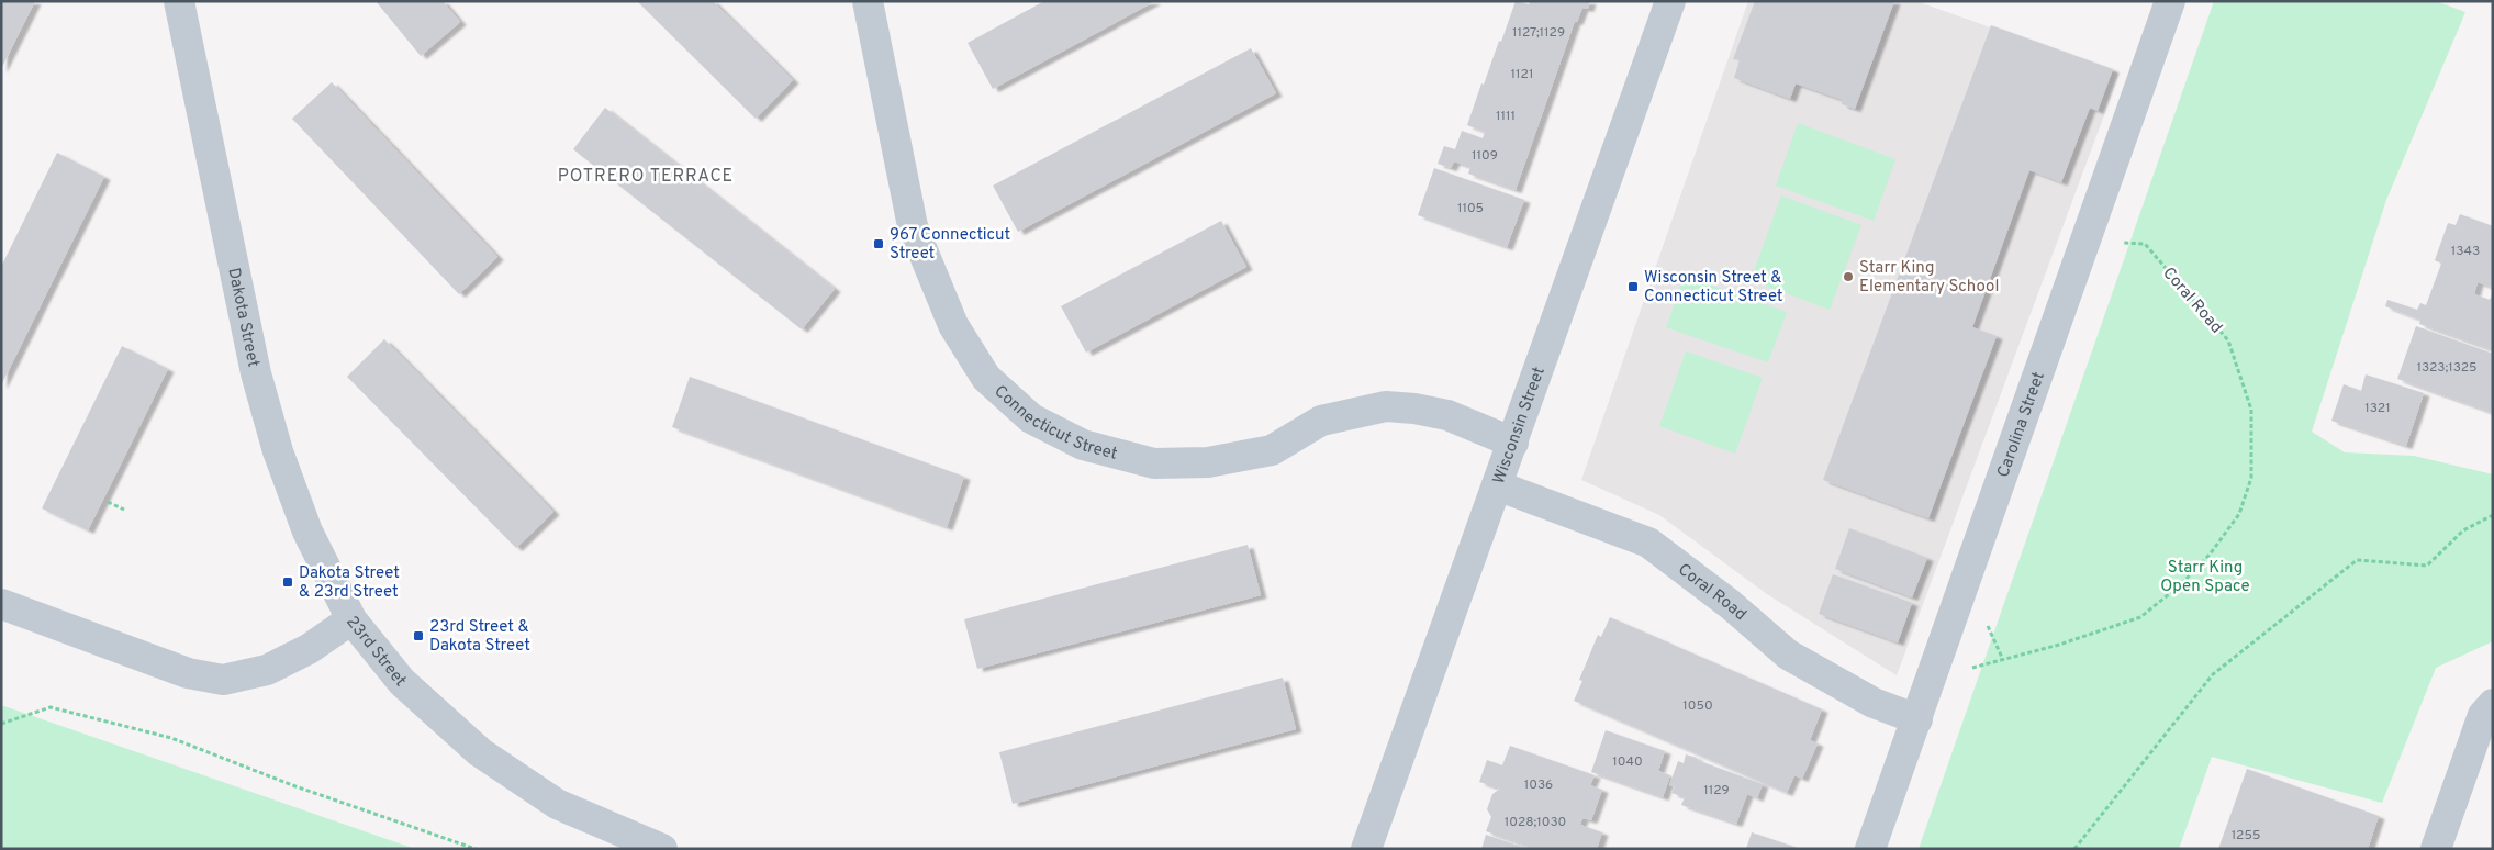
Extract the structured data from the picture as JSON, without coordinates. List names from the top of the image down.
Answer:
{
  "streets": {
    "street": [
      "Coral Road",
      "Dakota Street",
      "Connecticut Street",
      "Wisconsin Street",
      "Carolina Street",
      "23rd Street"
    ]
  },
  "crossings": [
    ["Coral Road", "Wisconsin Street"],
    ["Coral Road", "Carolina Street"],
    ["Dakota Street", "23rd Street"],
    ["Connecticut Street", "Wisconsin Street"]
  ],
  "districts": ["POTRERO TERRACE"],
  "parks": ["Starr King Open Space"],
  "places": {
    "transit": [
      "967 Connecticut Street",
      "Wisconsin Street & Connecticut Street",
      "Dakota Street & 23rd Street",
      "23rd Street & Dakota Street"
    ],
    "other": ["Starr King Elementary School"]
  },
  "house_numbers": [
    "1127;1129",
    "1121",
    "1111",
    "1109",
    "1105",
    "1343",
    "1323;1325",
    "1321",
    "1050",
    "1040",
    "1036",
    "1129",
    "1028;1030",
    "1255"
  ]
}
